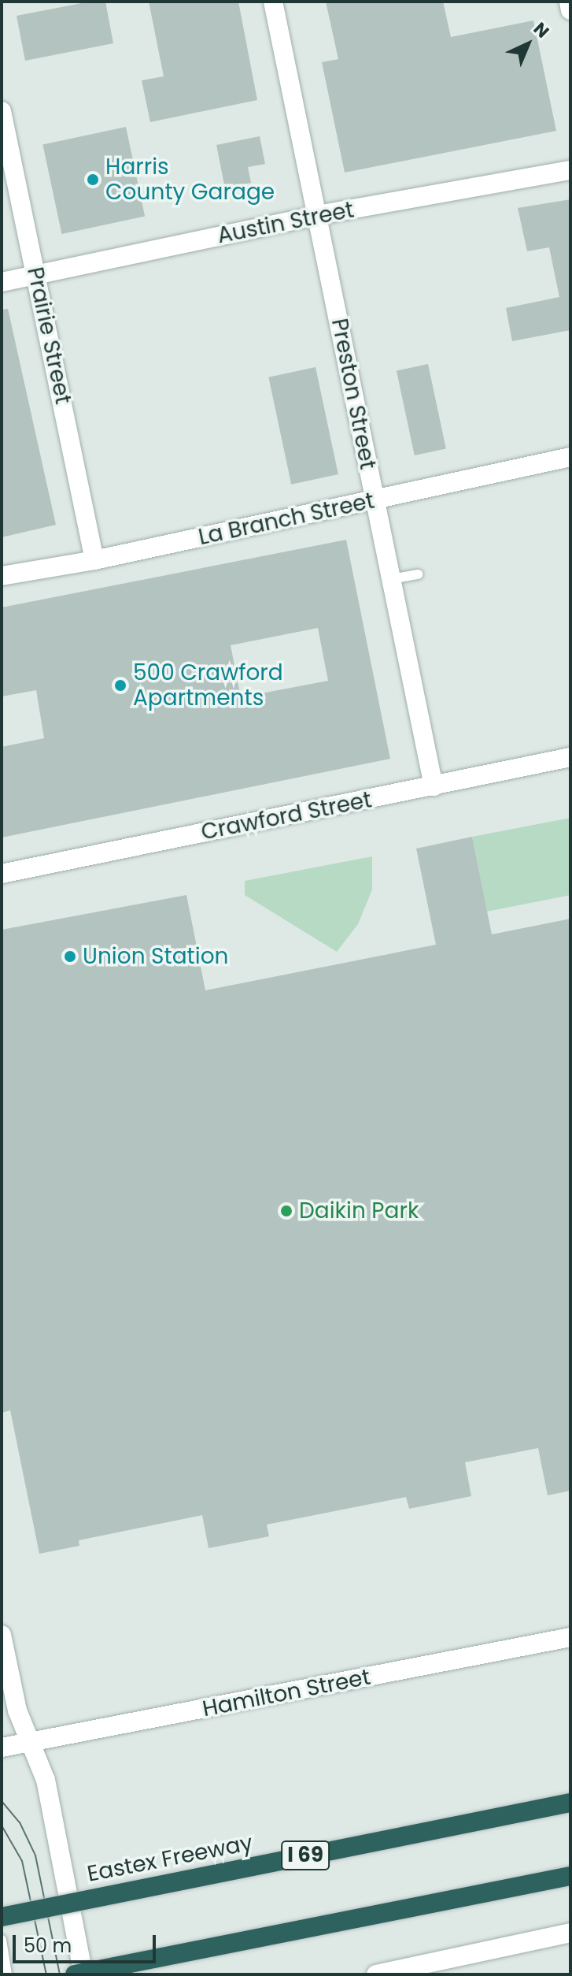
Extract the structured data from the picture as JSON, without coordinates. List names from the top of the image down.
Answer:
{
  "streets": {
    "highway": ["I 69", "Eastex Freeway"],
    "street": [
      "Austin Street",
      "Prairie Street",
      "Preston Street",
      "La Branch Street",
      "Crawford Street",
      "Hamilton Street"
    ]
  },
  "crossings": [
    ["Austin Street", "Prairie Street"],
    ["Austin Street", "Preston Street"],
    ["Prairie Street", "La Branch Street"],
    ["Preston Street", "La Branch Street"],
    ["Preston Street", "Crawford Street"]
  ],
  "places": [
    "Harris County Garage",
    "500 Crawford Apartments",
    "Union Station",
    "Daikin Park"
  ],
  "scale_bar": "50 m",
  "north": "top right"
}
